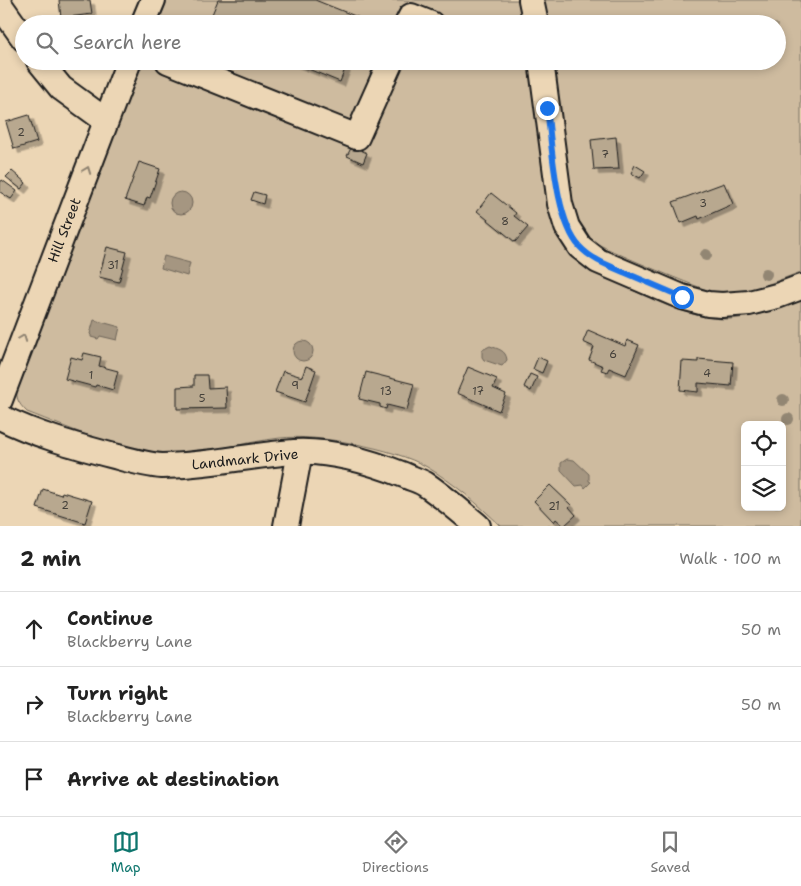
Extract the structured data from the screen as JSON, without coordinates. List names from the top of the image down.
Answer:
{
  "streets": {
    "street": ["Hill Street", "Landmark Drive"]
  },
  "one_way": ["Hill Street"],
  "house_numbers": [
    "2",
    "7",
    "3",
    "8",
    "31",
    "6",
    "4",
    "1",
    "9",
    "13",
    "17",
    "5",
    "2",
    "21"
  ],
  "page": {
    "search": "Search here",
    "heading": ["2 min", "Walk · 100 m"],
    "list": [
      ["Continue", "Blackberry Lane", "50 m"],
      ["Turn right", "Blackberry Lane", "50 m"],
      "Arrive at destination"
    ],
    "nav": ["Map", "Directions", "Saved"]
  }
}
